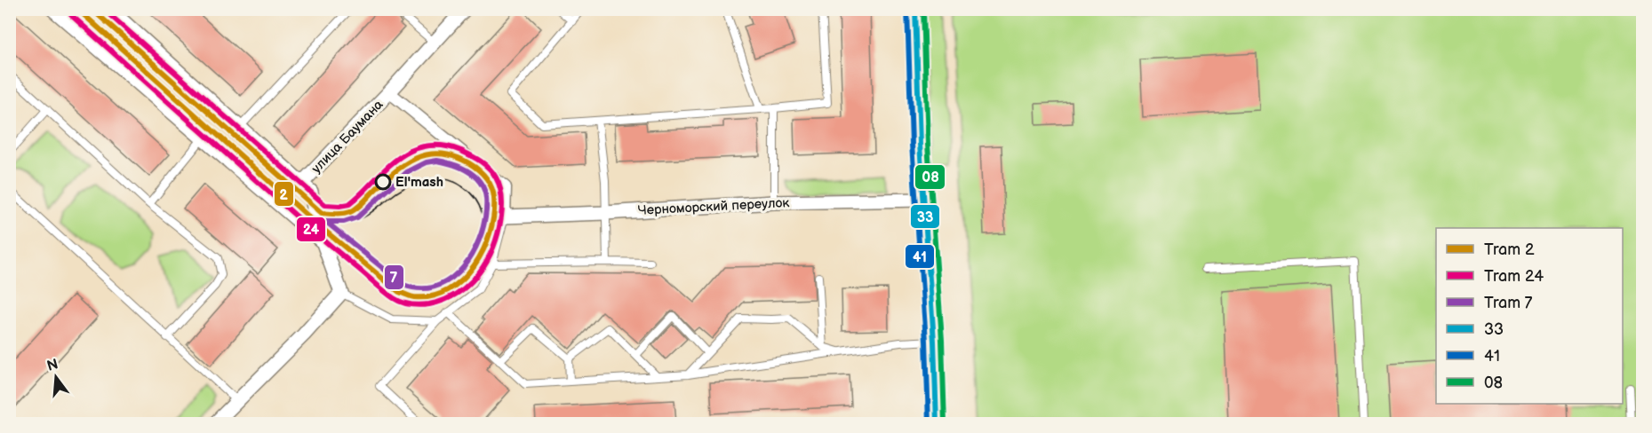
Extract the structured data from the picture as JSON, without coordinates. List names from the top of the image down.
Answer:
{
  "streets": {
    "street": ["улица Баумана", "Черноморский переулок"]
  },
  "places": ["El'mash"],
  "lines": [
    "tram line 2",
    "tram line 24",
    "transit line 33",
    "transit line 41",
    "transit line 08",
    "tram line 7"
  ],
  "legend": [
    "Tram 2",
    "Tram 24",
    "Tram 7",
    "33",
    "41",
    "08"
  ],
  "north": "top"
}
